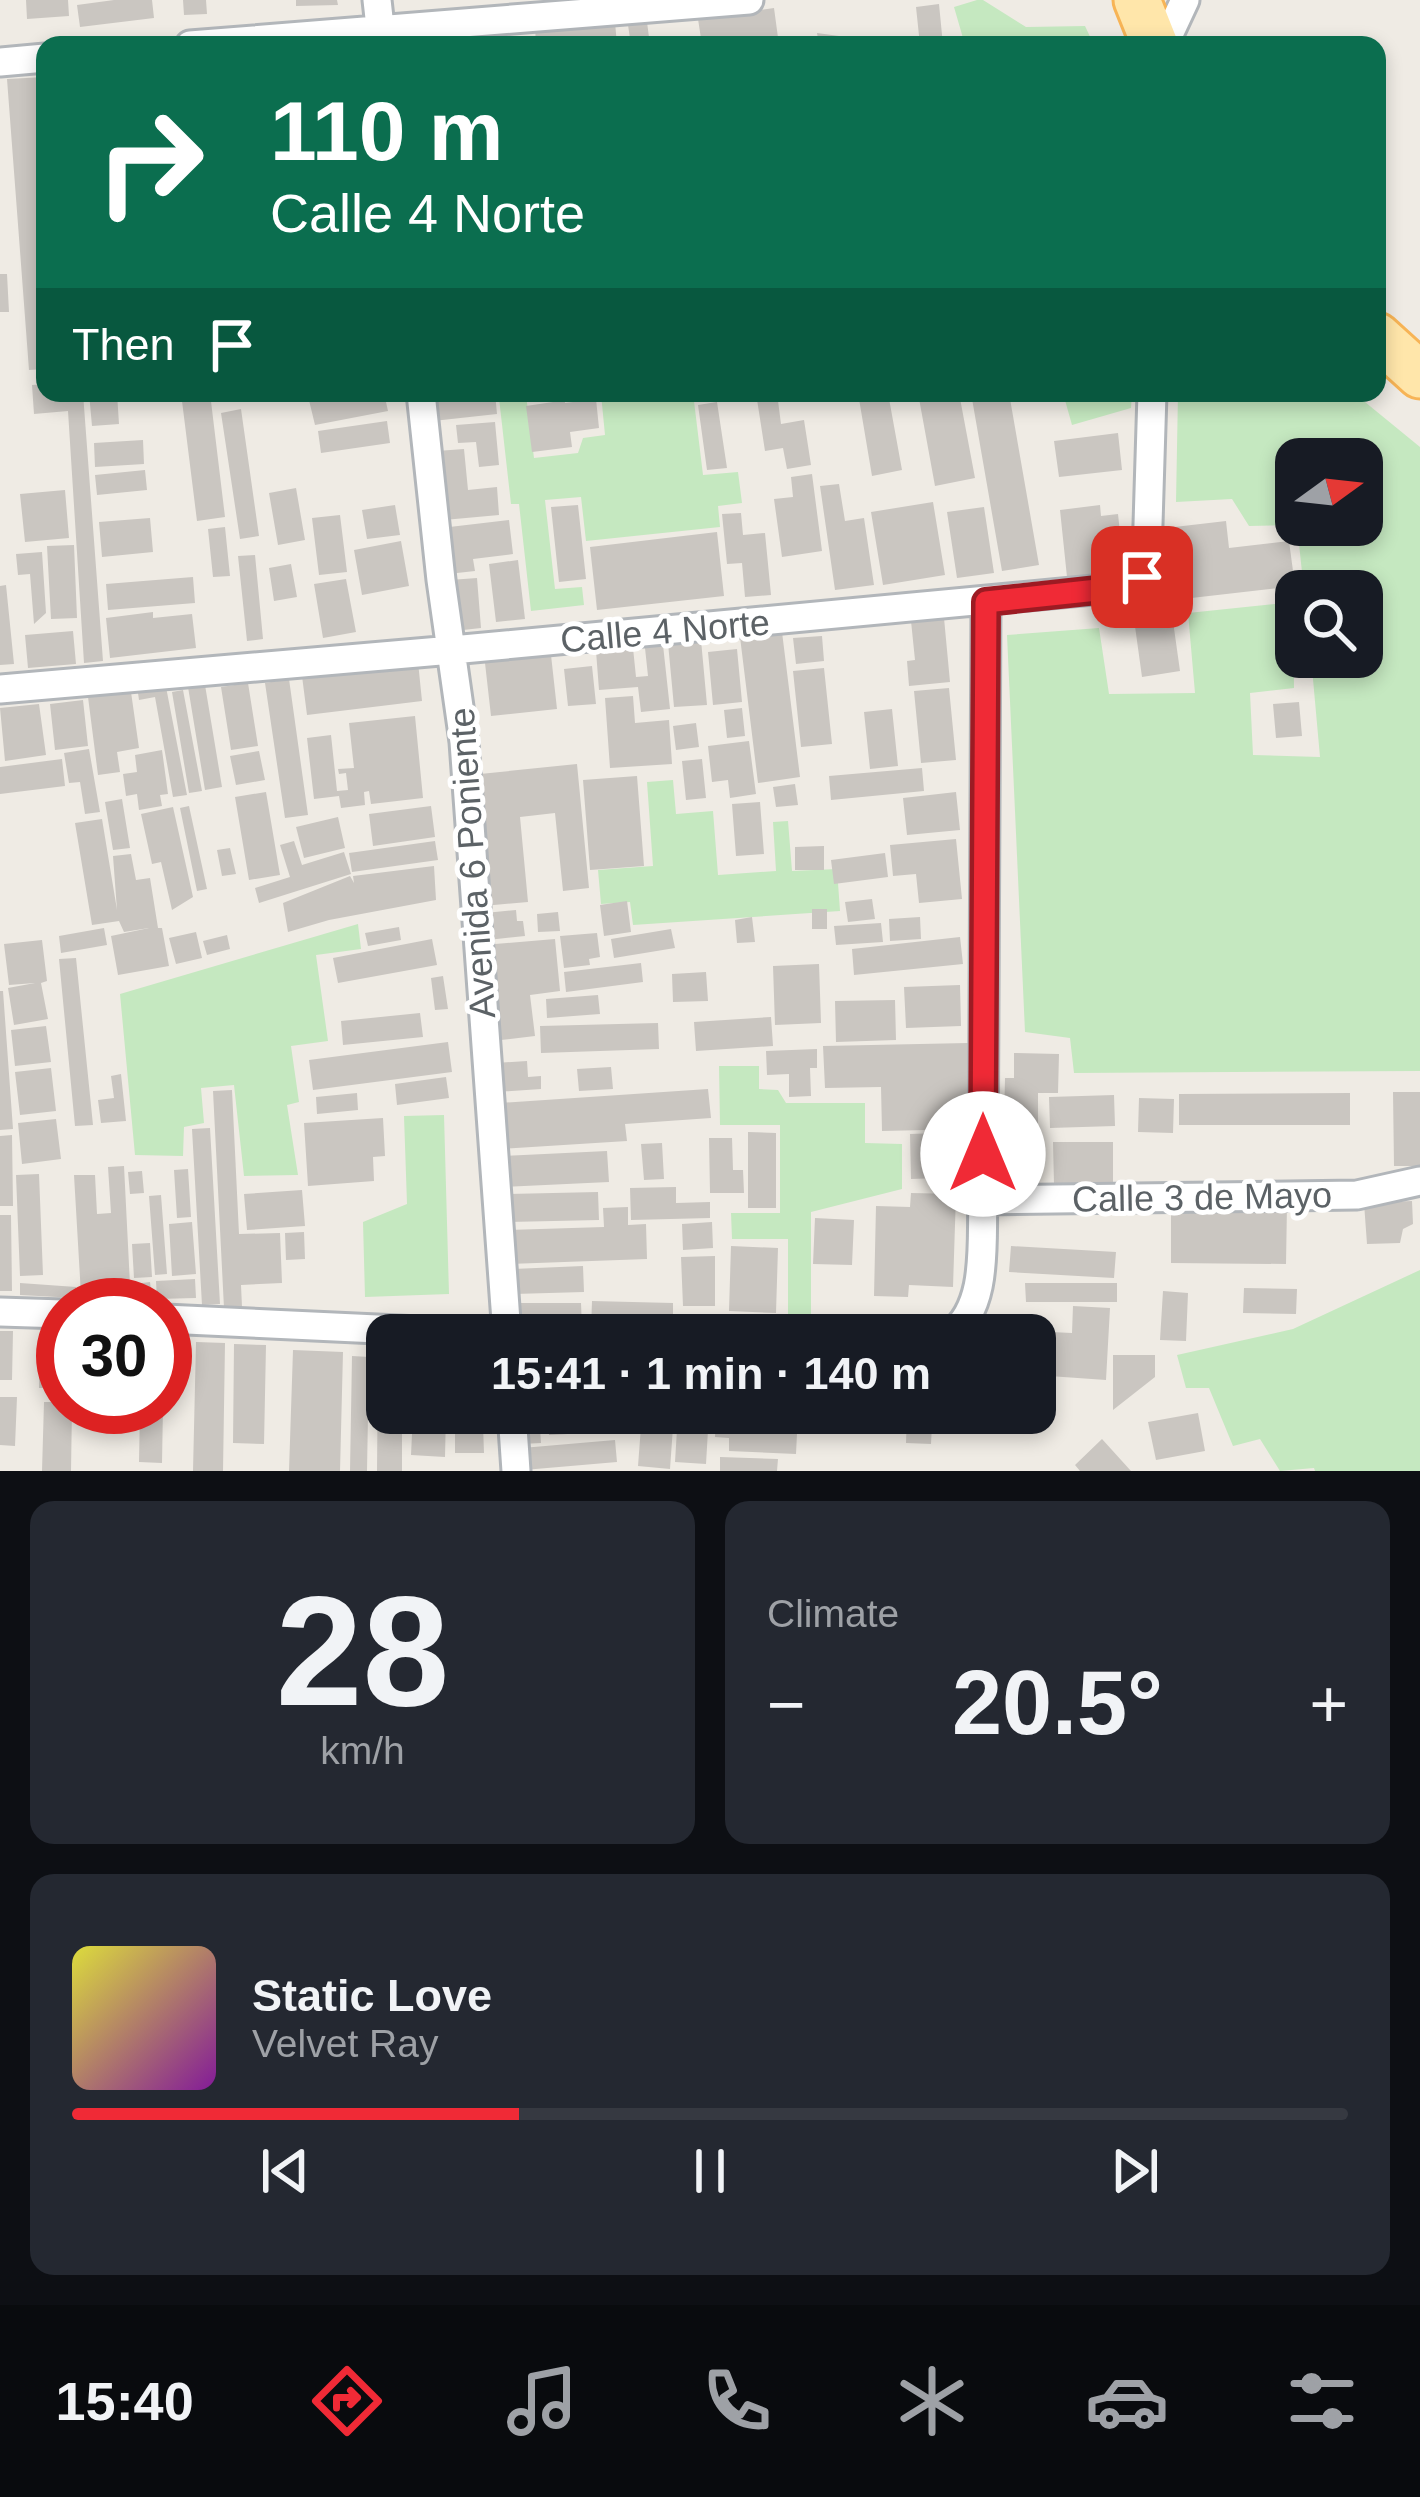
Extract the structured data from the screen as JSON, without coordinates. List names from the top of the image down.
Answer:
{
  "streets": {
    "street": ["Calle 4 Norte", "Avenida 6 Poniente", "Calle 3 de Mayo"]
  },
  "crossings": [
    ["Calle 4 Norte", "Avenida 6 Poniente"]
  ],
  "north": "right",
  "page": {
    "turn": ["110 m", "Calle 4 Norte"],
    "then": "Then",
    "limit": "30",
    "trip": "15:41 · 1 min · 140 m",
    "tile": [
      ["28", "km/h"],
      "Climate"
    ],
    "heat": ["−", "20.5°", "+"],
    "song": ["Static Love", "Velvet Ray"],
    "tabs": "15:40"
  }
}
